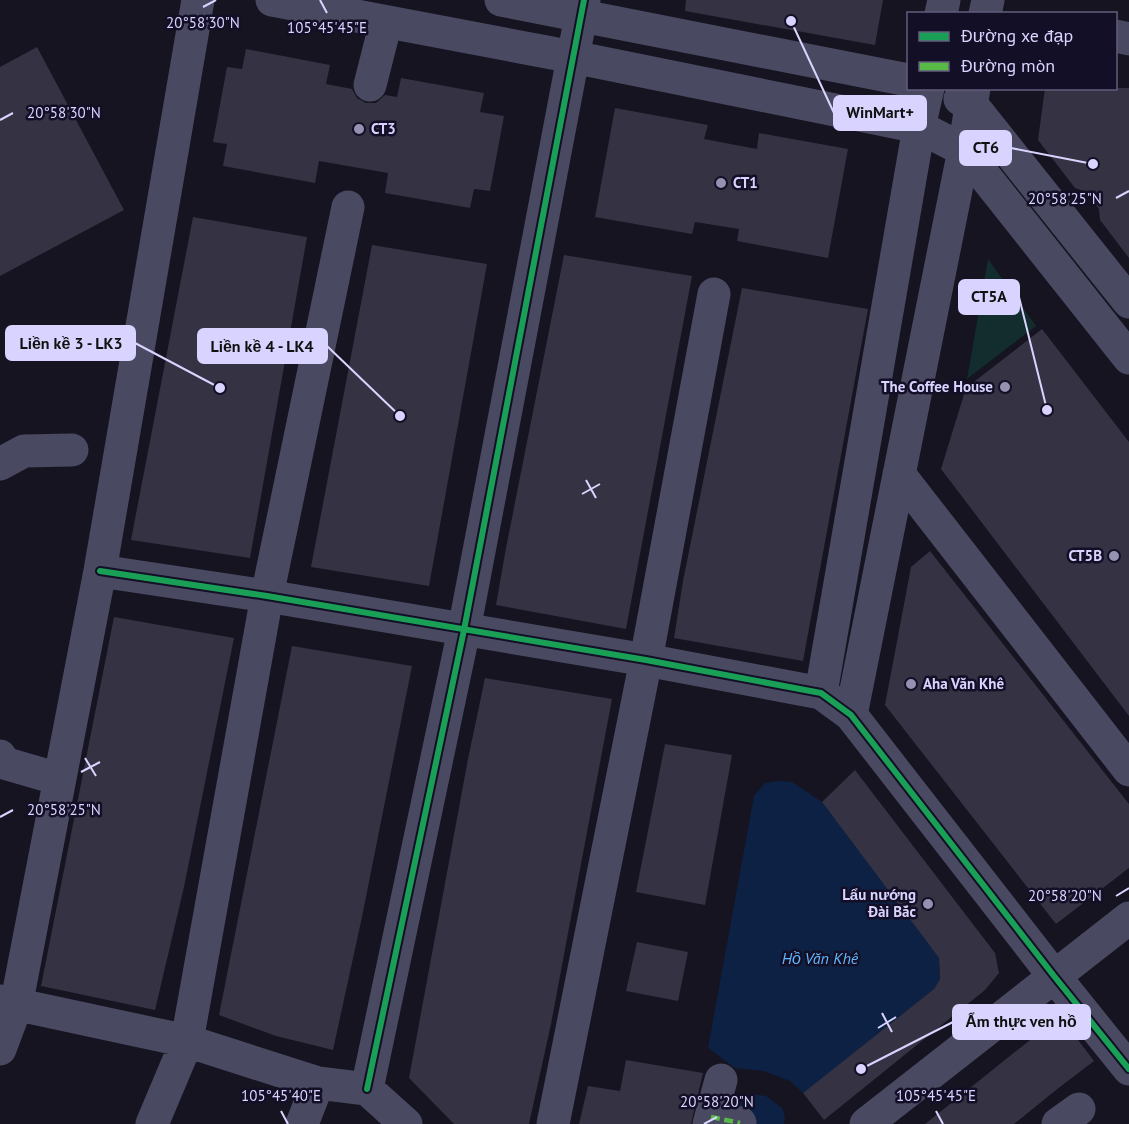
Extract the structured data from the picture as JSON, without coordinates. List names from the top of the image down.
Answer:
{
  "water": ["Hồ Văn Khê"],
  "places": [
    "WinMart+",
    "CT3",
    "CT6",
    "CT1",
    "The Coffee House",
    "Liền kề 3 - LK3",
    "CT5A",
    "Liền kề 4 - LK4",
    "CT5B",
    "Aha Văn Khê",
    "Lẩu nướng Đài Bắc",
    "Ẩm thực ven hồ"
  ],
  "legend": ["Đường xe đạp", "Đường mòn"],
  "coordinates": [
    "20°58'30\"N",
    "105°45'45\"E",
    "20°58'25\"N",
    "20°58'20\"N",
    "105°45'40\"E"
  ]
}
